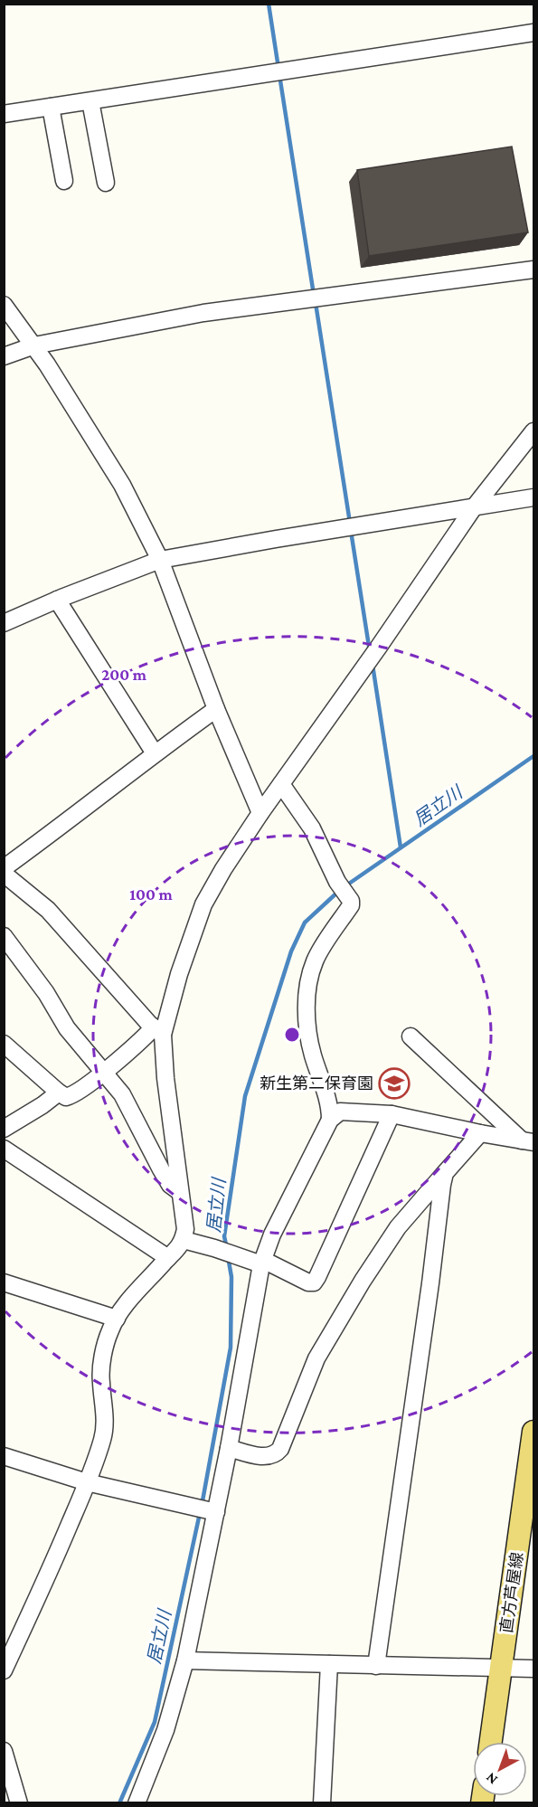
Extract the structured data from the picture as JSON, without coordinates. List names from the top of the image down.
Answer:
{
  "streets": {
    "main road": ["直方芦屋線"]
  },
  "water": ["居立川"],
  "places": {
    "school or university": ["新生第二保育園"]
  },
  "north": "bottom left",
  "rings": ["200 m", "100 m"]
}
